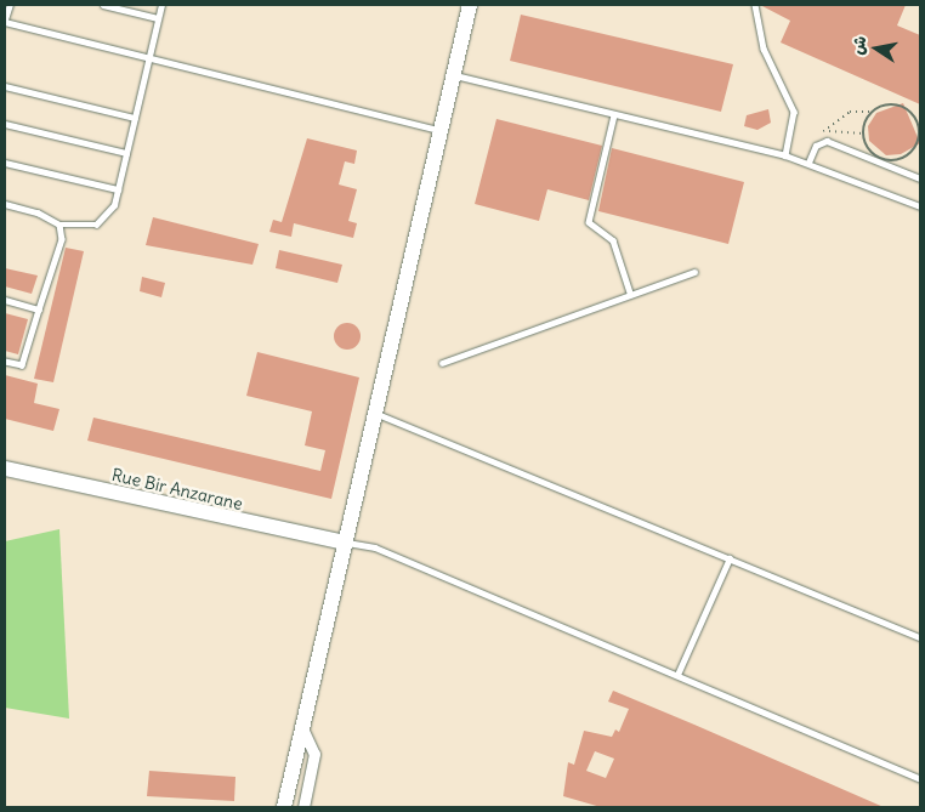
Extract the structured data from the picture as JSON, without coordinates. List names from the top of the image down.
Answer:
{
  "streets": {
    "street": ["Rue Bir Anzarane"]
  },
  "north": "left"
}
